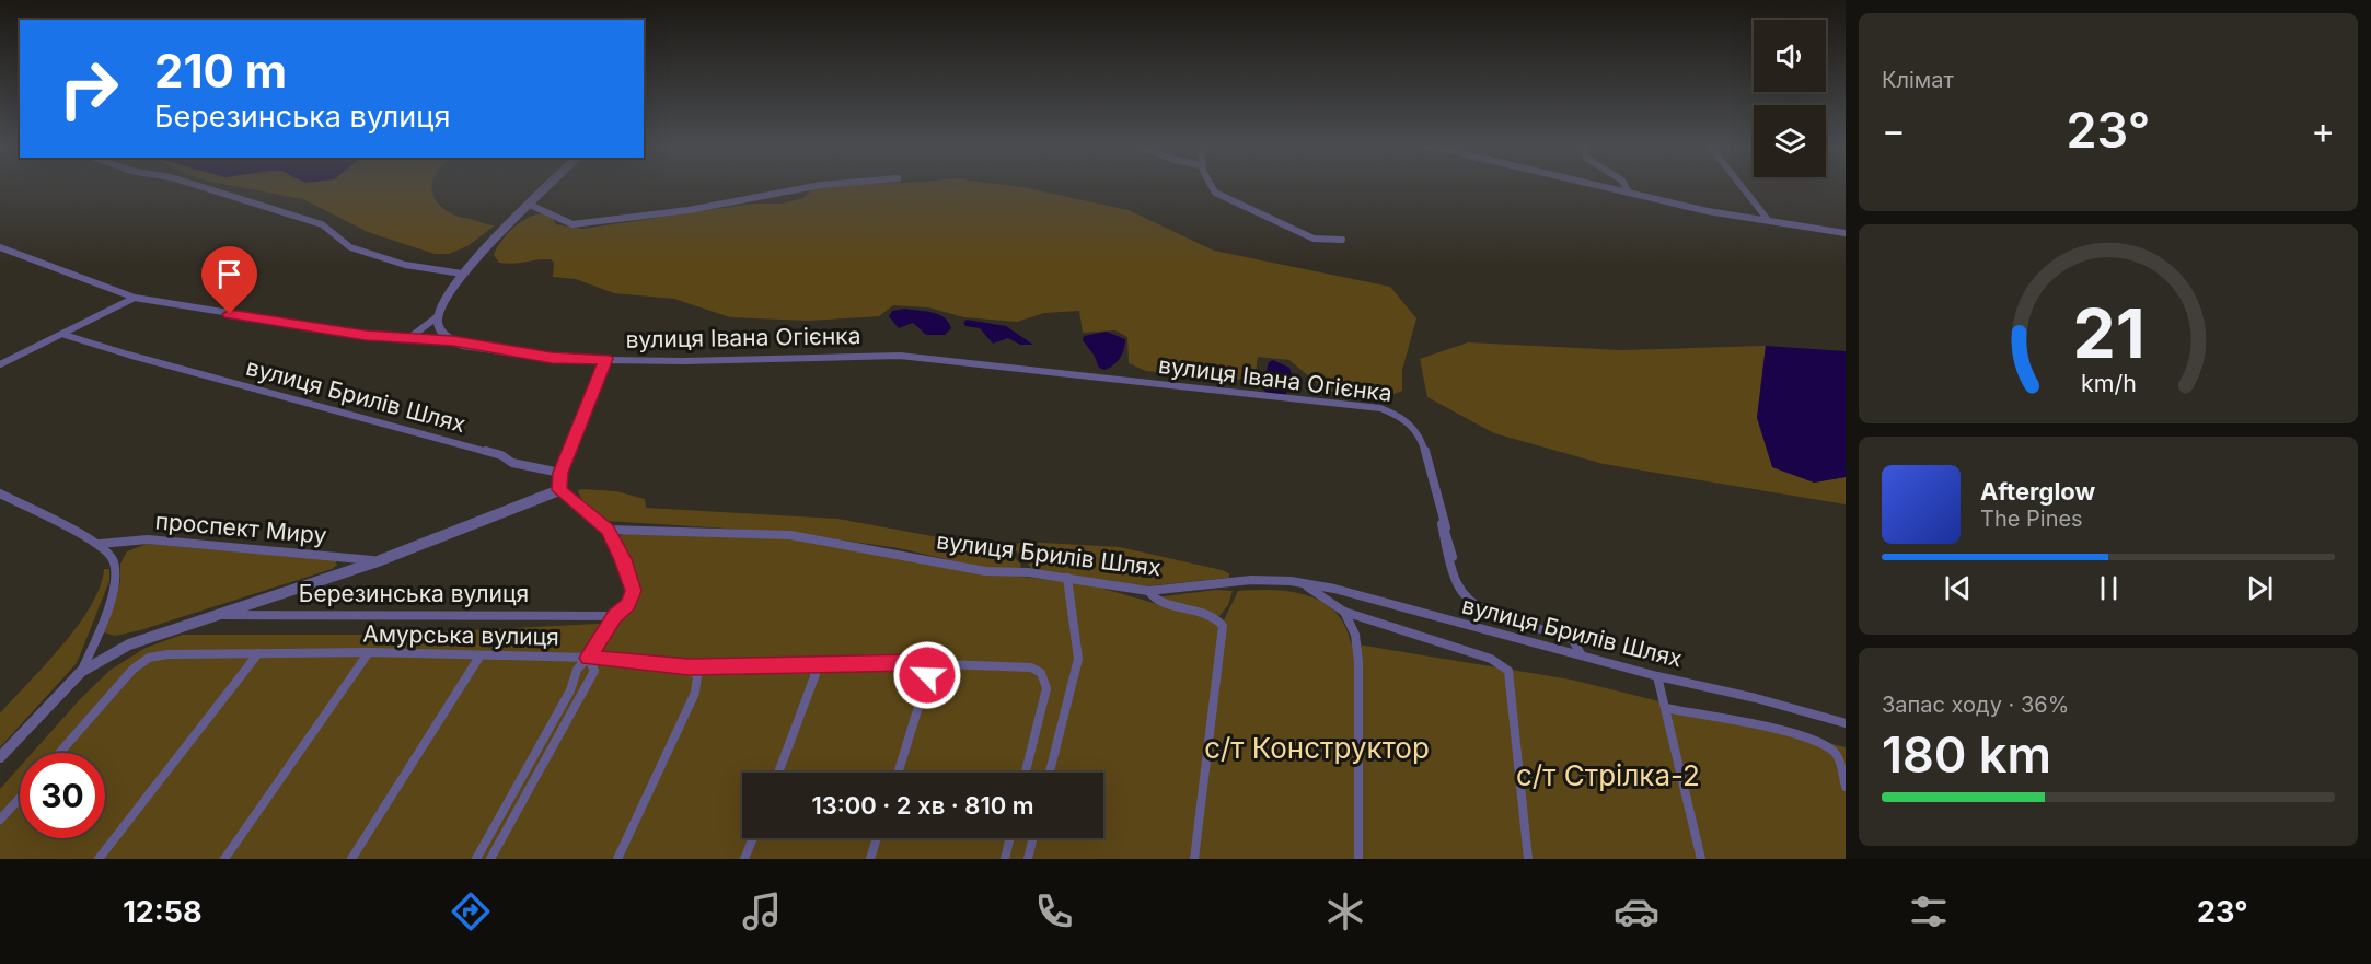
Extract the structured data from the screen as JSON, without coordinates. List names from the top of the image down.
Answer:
{
  "streets": {
    "street": [
      "вулиця Івана Огієнка",
      "вулиця Брилів Шлях",
      "проспект Миру",
      "Березинська вулиця",
      "Амурська вулиця"
    ]
  },
  "crossings": [
    ["проспект Миру", "Березинська вулиця"]
  ],
  "parks": ["с/т Конструктор", "с/т Стрілка-2"],
  "page": {
    "tile": [
      "Клімат",
      ["Запас ходу · 36%", "180 km"]
    ],
    "turn": ["210 m", "Березинська вулиця"],
    "heat": ["−", "23°", "+"],
    "song": ["Afterglow", "The Pines"],
    "limit": "30",
    "trip": "13:00 · 2 хв · 810 m",
    "tabs": ["12:58", "23°"],
    "gauge": ["21", "km/h"]
  }
}
